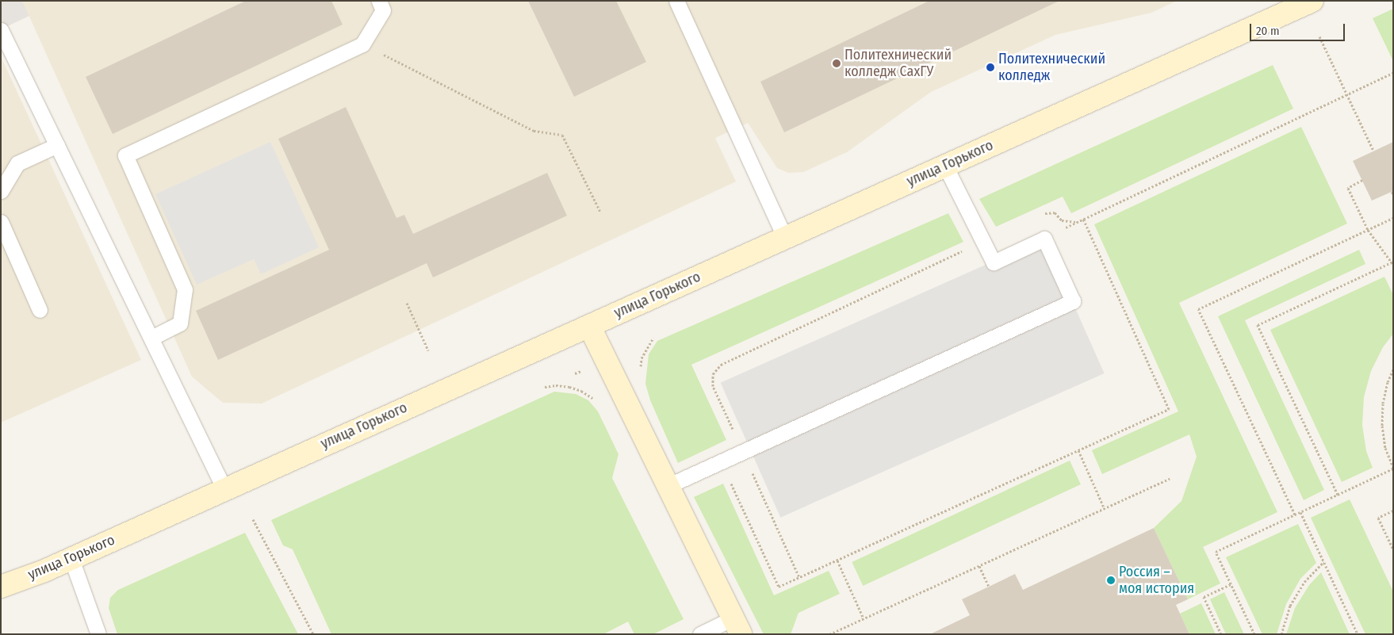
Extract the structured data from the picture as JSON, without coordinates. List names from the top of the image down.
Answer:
{
  "streets": {
    "main road": ["улица Горького"]
  },
  "places": ["Политехнический колледж СахГУ", "Политехнический колледж", "Россия – моя история"],
  "scale_bar": "20 m"
}
